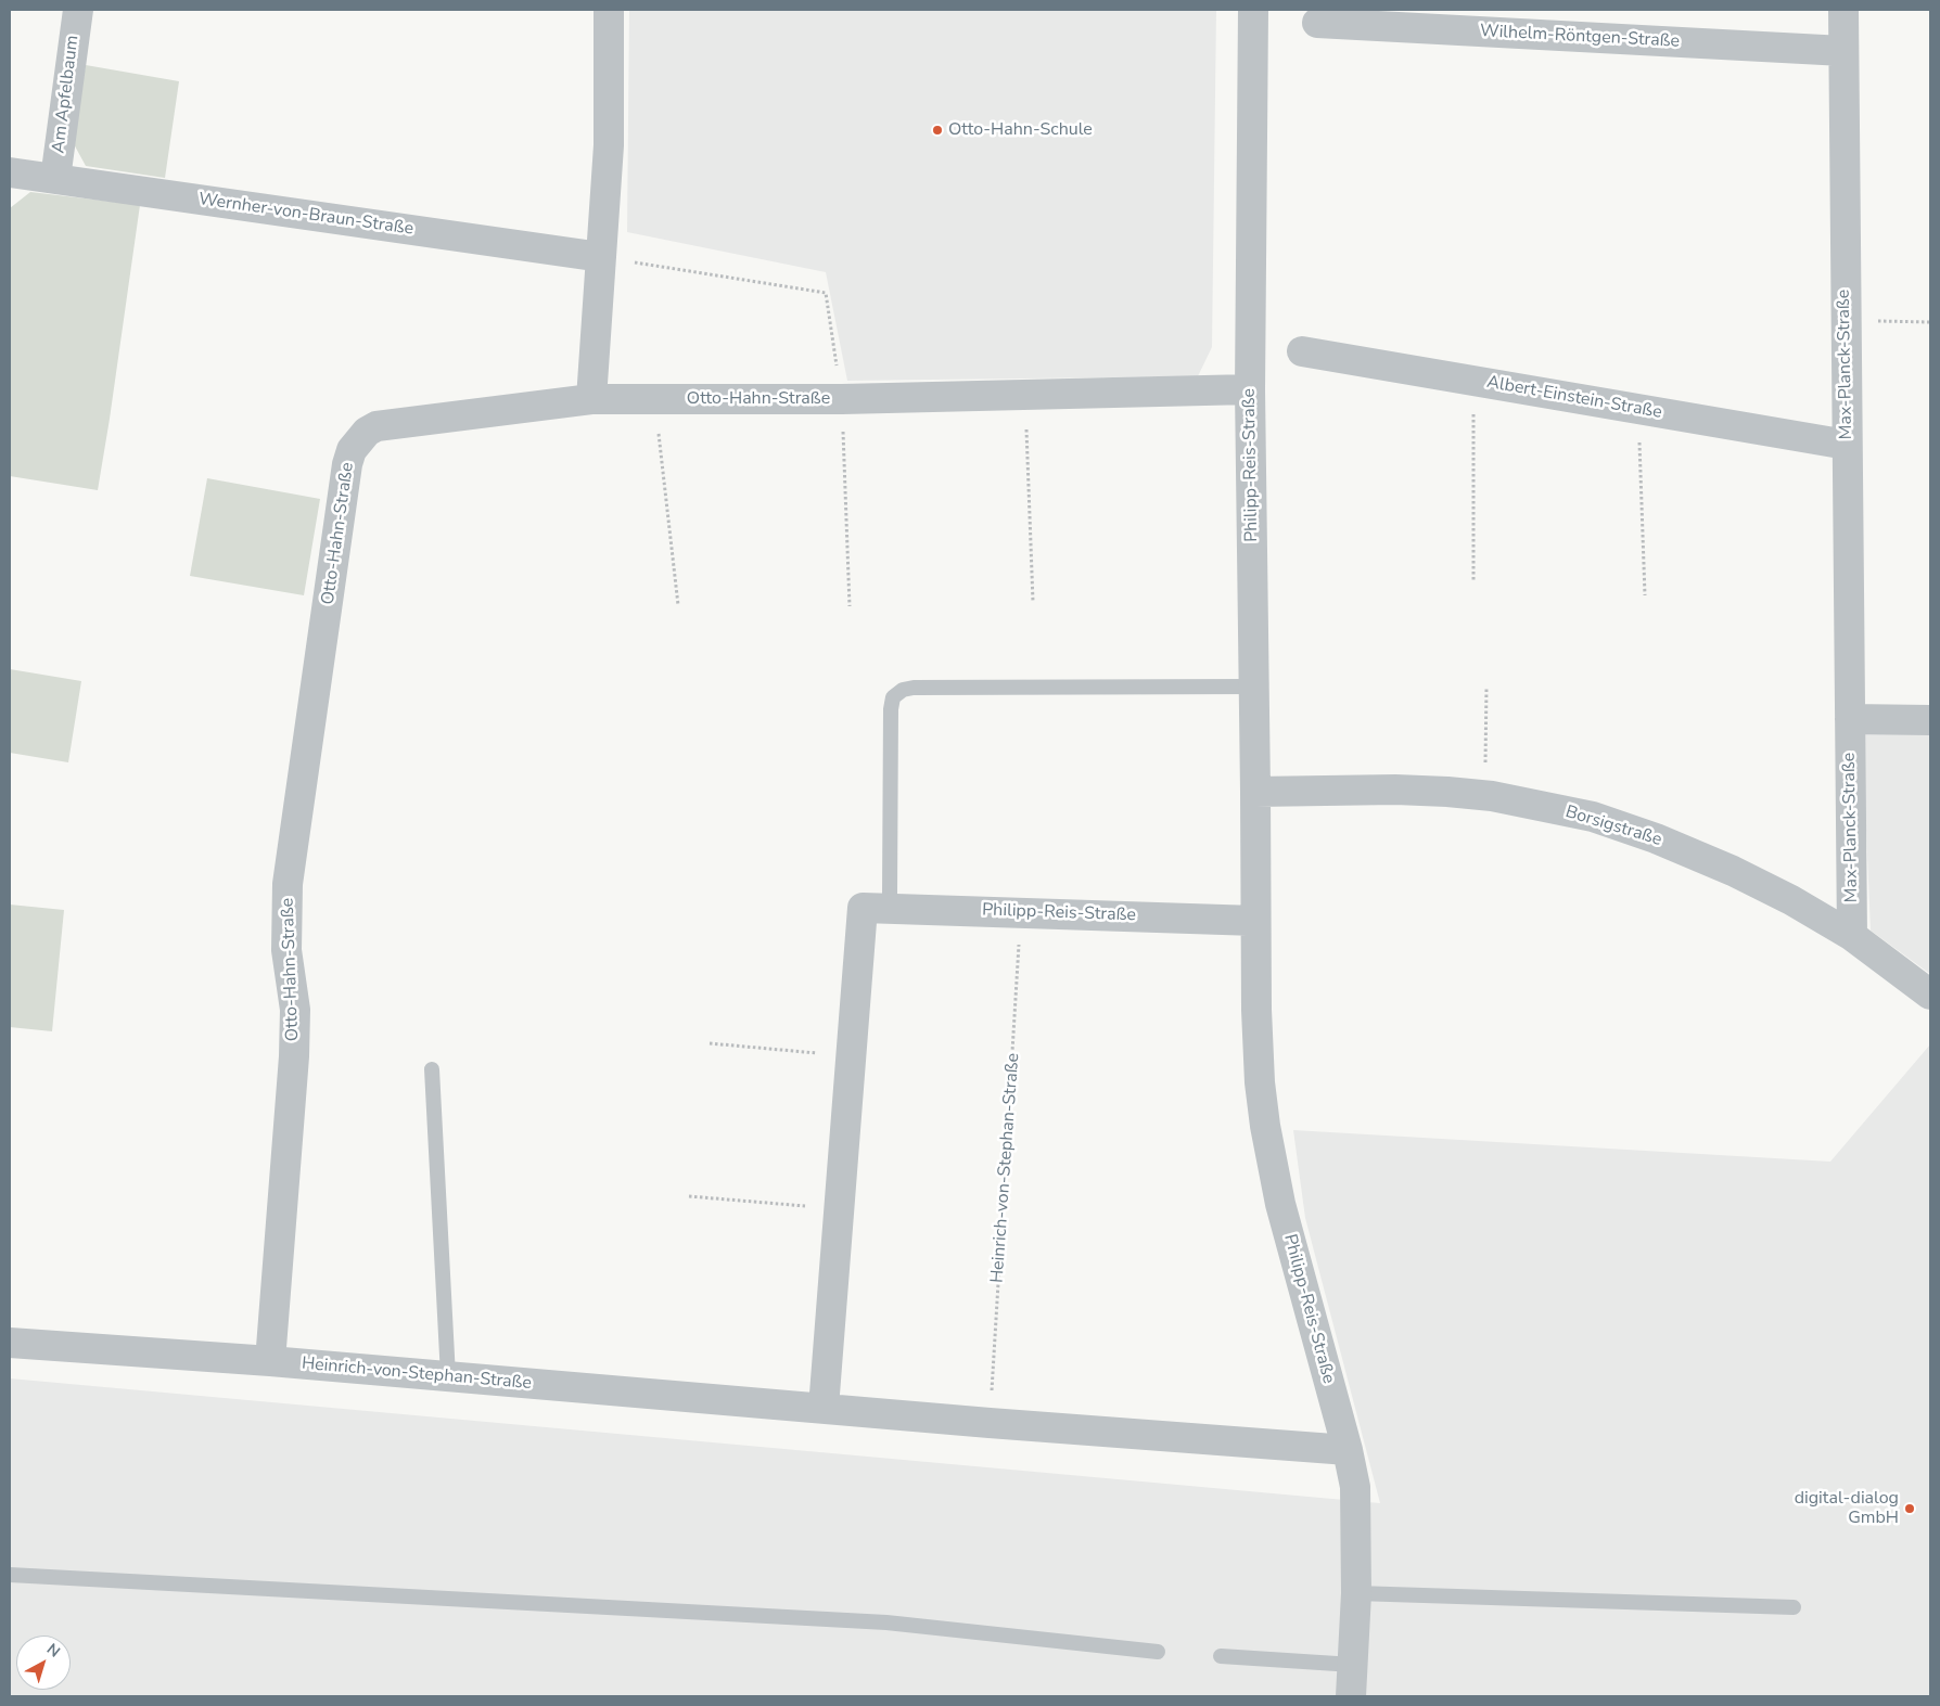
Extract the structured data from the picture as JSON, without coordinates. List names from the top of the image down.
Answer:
{
  "streets": {
    "street": [
      "Wilhelm-Röntgen-Straße",
      "Am Apfelbaum",
      "Wernher-von-Braun-Straße",
      "Max-Planck-Straße",
      "Albert-Einstein-Straße",
      "Otto-Hahn-Straße",
      "Philipp-Reis-Straße",
      "Borsigstraße",
      "Heinrich-von-Stephan-Straße"
    ]
  },
  "crossings": [
    ["Wilhelm-Röntgen-Straße", "Max-Planck-Straße"],
    ["Am Apfelbaum", "Wernher-von-Braun-Straße"],
    ["Max-Planck-Straße", "Albert-Einstein-Straße"],
    ["Max-Planck-Straße", "Borsigstraße"],
    ["Otto-Hahn-Straße", "Philipp-Reis-Straße"],
    ["Otto-Hahn-Straße", "Heinrich-von-Stephan-Straße"],
    ["Philipp-Reis-Straße", "Borsigstraße"],
    ["Philipp-Reis-Straße", "Heinrich-von-Stephan-Straße"]
  ],
  "places": ["Otto-Hahn-Schule", "digital-dialog GmbH"],
  "north": "top right"
}
